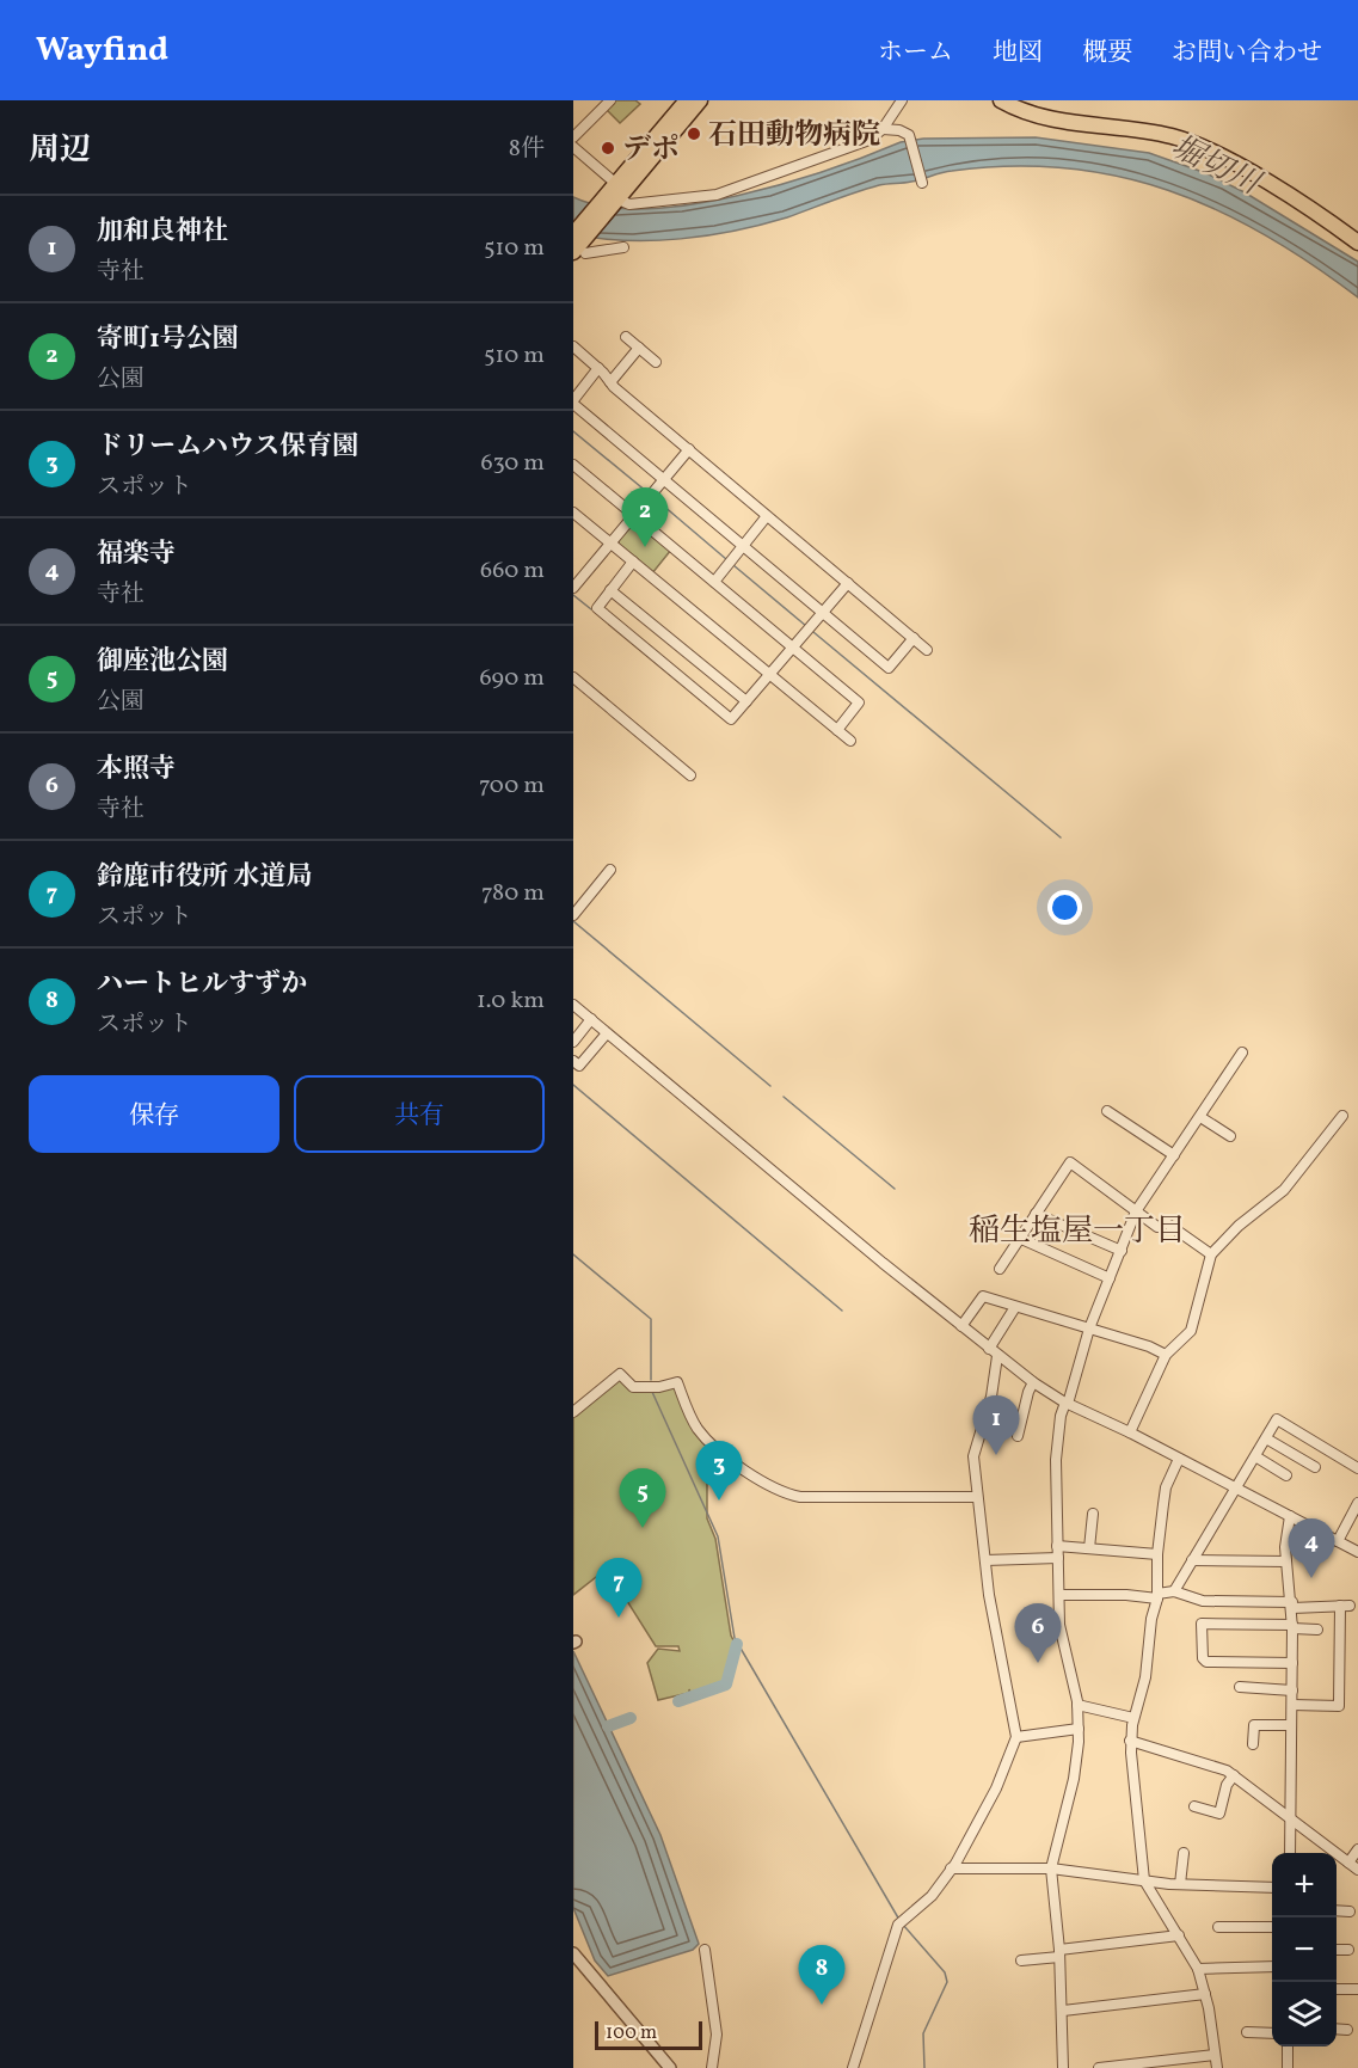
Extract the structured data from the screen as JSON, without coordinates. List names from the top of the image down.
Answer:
{
  "districts": ["稲生塩屋一丁目"],
  "water": ["堀切川"],
  "places": ["石田動物病院", "デポ"],
  "scale_bar": "100 m",
  "page": {
    "header": "Wayfind",
    "nav": [
      "ホーム",
      "地図",
      "概要",
      "お問い合わせ"
    ],
    "heading": ["周辺", "8件"],
    "list": [
      {
        "mark": "1",
        "name": "加和良神社",
        "note": "寺社",
        "value": "510 m"
      },
      {
        "mark": "2",
        "name": "寄町1号公園",
        "note": "公園",
        "value": "510 m"
      },
      {
        "mark": "3",
        "name": "ドリームハウス保育園",
        "note": "スポット",
        "value": "630 m"
      },
      {
        "mark": "4",
        "name": "福楽寺",
        "note": "寺社",
        "value": "660 m"
      },
      {
        "mark": "5",
        "name": "御座池公園",
        "note": "公園",
        "value": "690 m"
      },
      {
        "mark": "6",
        "name": "本照寺",
        "note": "寺社",
        "value": "700 m"
      },
      {
        "mark": "7",
        "name": "鈴鹿市役所 水道局",
        "note": "スポット",
        "value": "780 m"
      },
      {
        "mark": "8",
        "name": "ハートヒルすずか",
        "note": "スポット",
        "value": "1.0 km"
      }
    ],
    "pins": [
      "2",
      "1",
      "3",
      "5",
      "4",
      "7",
      "6",
      "8"
    ],
    "buttons": ["保存", "共有"],
    "map_buttons": ["+", "−"],
    "scale": "100 m"
  }
}
